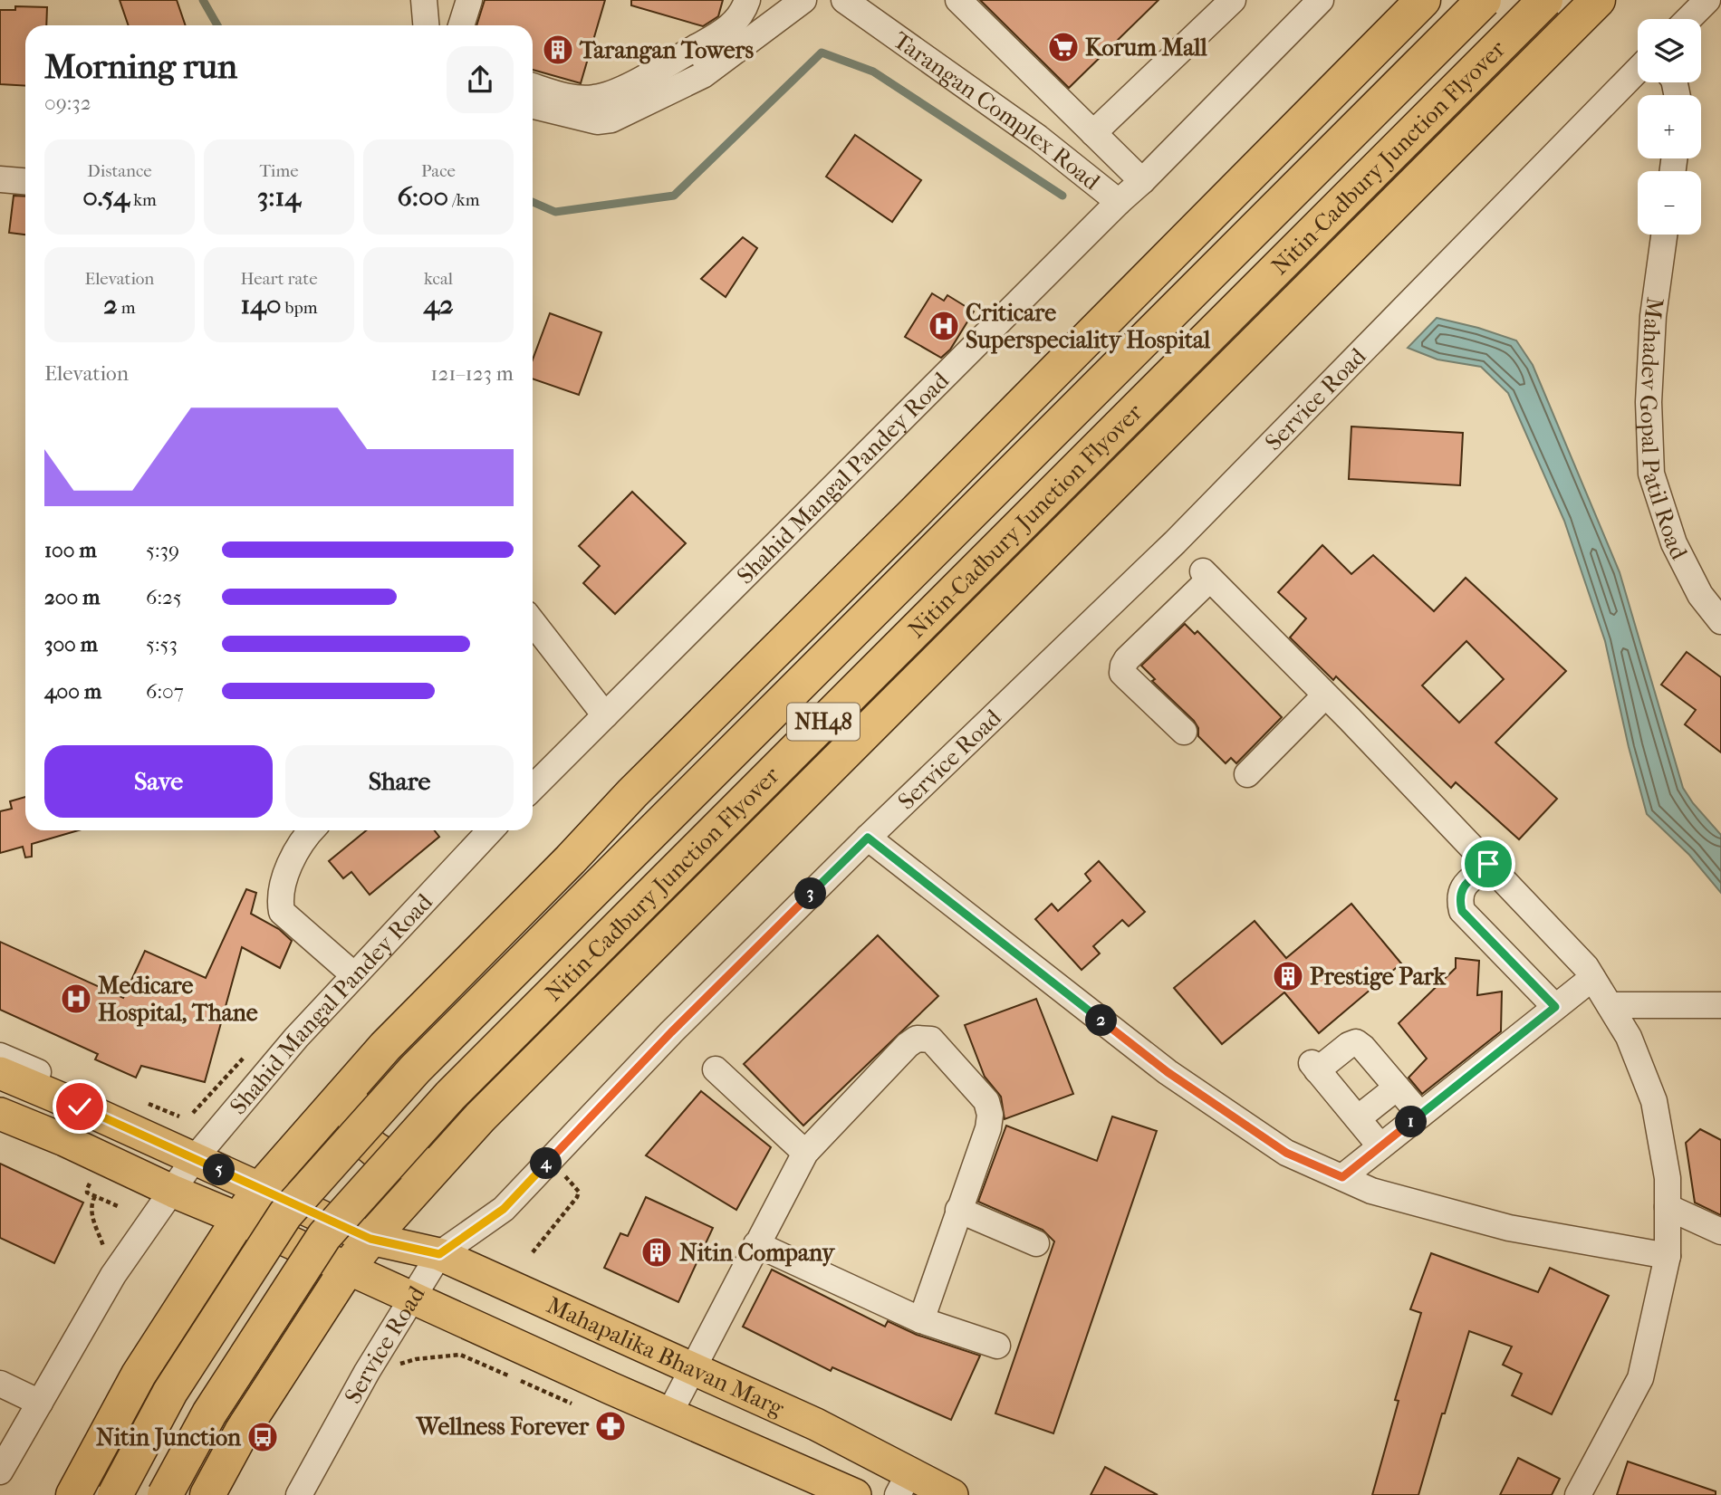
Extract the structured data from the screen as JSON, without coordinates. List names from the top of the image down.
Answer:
{
  "streets": {
    "highway": ["Nitin-Cadbury Junction Flyover", "NH48"],
    "main road": ["Mahapalika Bhavan Marg"],
    "street": [
      "Tarangan Complex Road",
      "Service Road",
      "Mahadev Gopal Patil Road",
      "Shahid Mangal Pandey Road"
    ]
  },
  "crossings": [
    ["Tarangan Complex Road", "Shahid Mangal Pandey Road"],
    ["Service Road", "Mahapalika Bhavan Marg"],
    ["Shahid Mangal Pandey Road", "Mahapalika Bhavan Marg"]
  ],
  "places": {
    "supermarket": ["Korum Mall"],
    "building": ["Tarangan Towers", "Prestige Park", "Nitin Company"],
    "hospital": ["Criticare Superspeciality Hospital", "Medicare Hospital, Thane"],
    "pharmacy": ["Wellness Forever"],
    "bus stop": ["Nitin Junction"]
  },
  "page": {
    "map_buttons": ["+", "−"],
    "heading": ["Morning run", "09:32"],
    "stats": [
      ["Distance", "0.54 km"],
      ["Time", "3:14"],
      ["Pace", "6:00 /km"],
      ["Elevation", "2 m"],
      ["Heart rate", "140 bpm"],
      ["kcal", "42"]
    ],
    "chart": ["Elevation", "121–123 m"],
    "list": [
      {
        "name": "100 m",
        "note": "5:39"
      },
      {
        "name": "200 m",
        "note": "6:25"
      },
      {
        "name": "300 m",
        "note": "5:53"
      },
      {
        "name": "400 m",
        "note": "6:07"
      }
    ],
    "buttons": ["Save", "Share"],
    "pins": [
      "3",
      "2",
      "1",
      "4",
      "5"
    ]
  }
}
